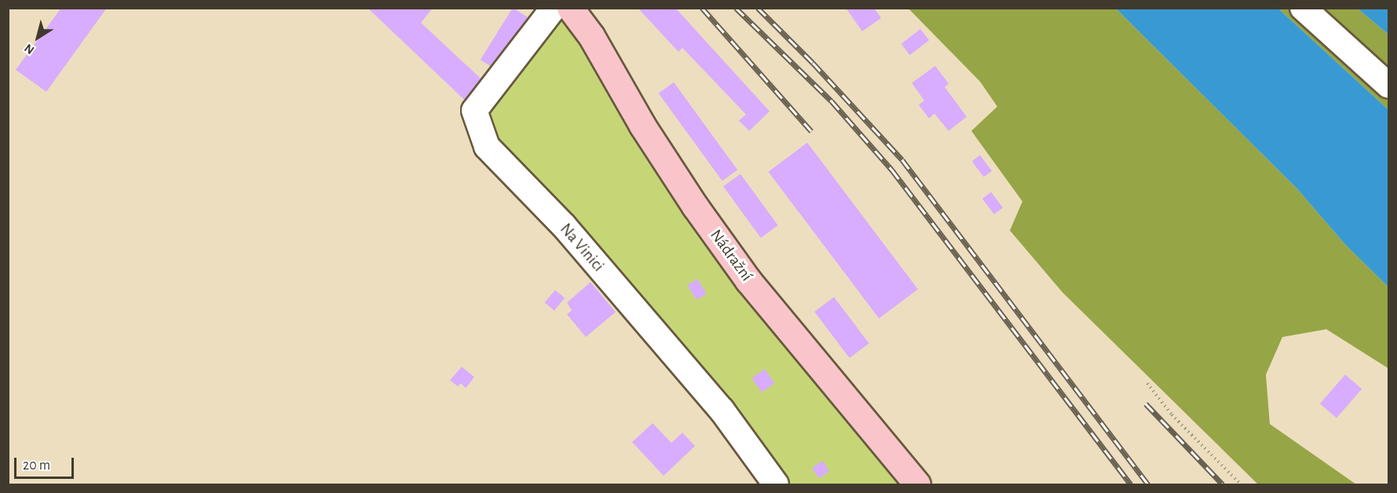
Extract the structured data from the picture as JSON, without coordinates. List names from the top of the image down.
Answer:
{
  "streets": {
    "main road": ["Nádražní"],
    "street": ["Na Vinici"]
  },
  "scale_bar": "20 m",
  "north": "bottom left"
}
